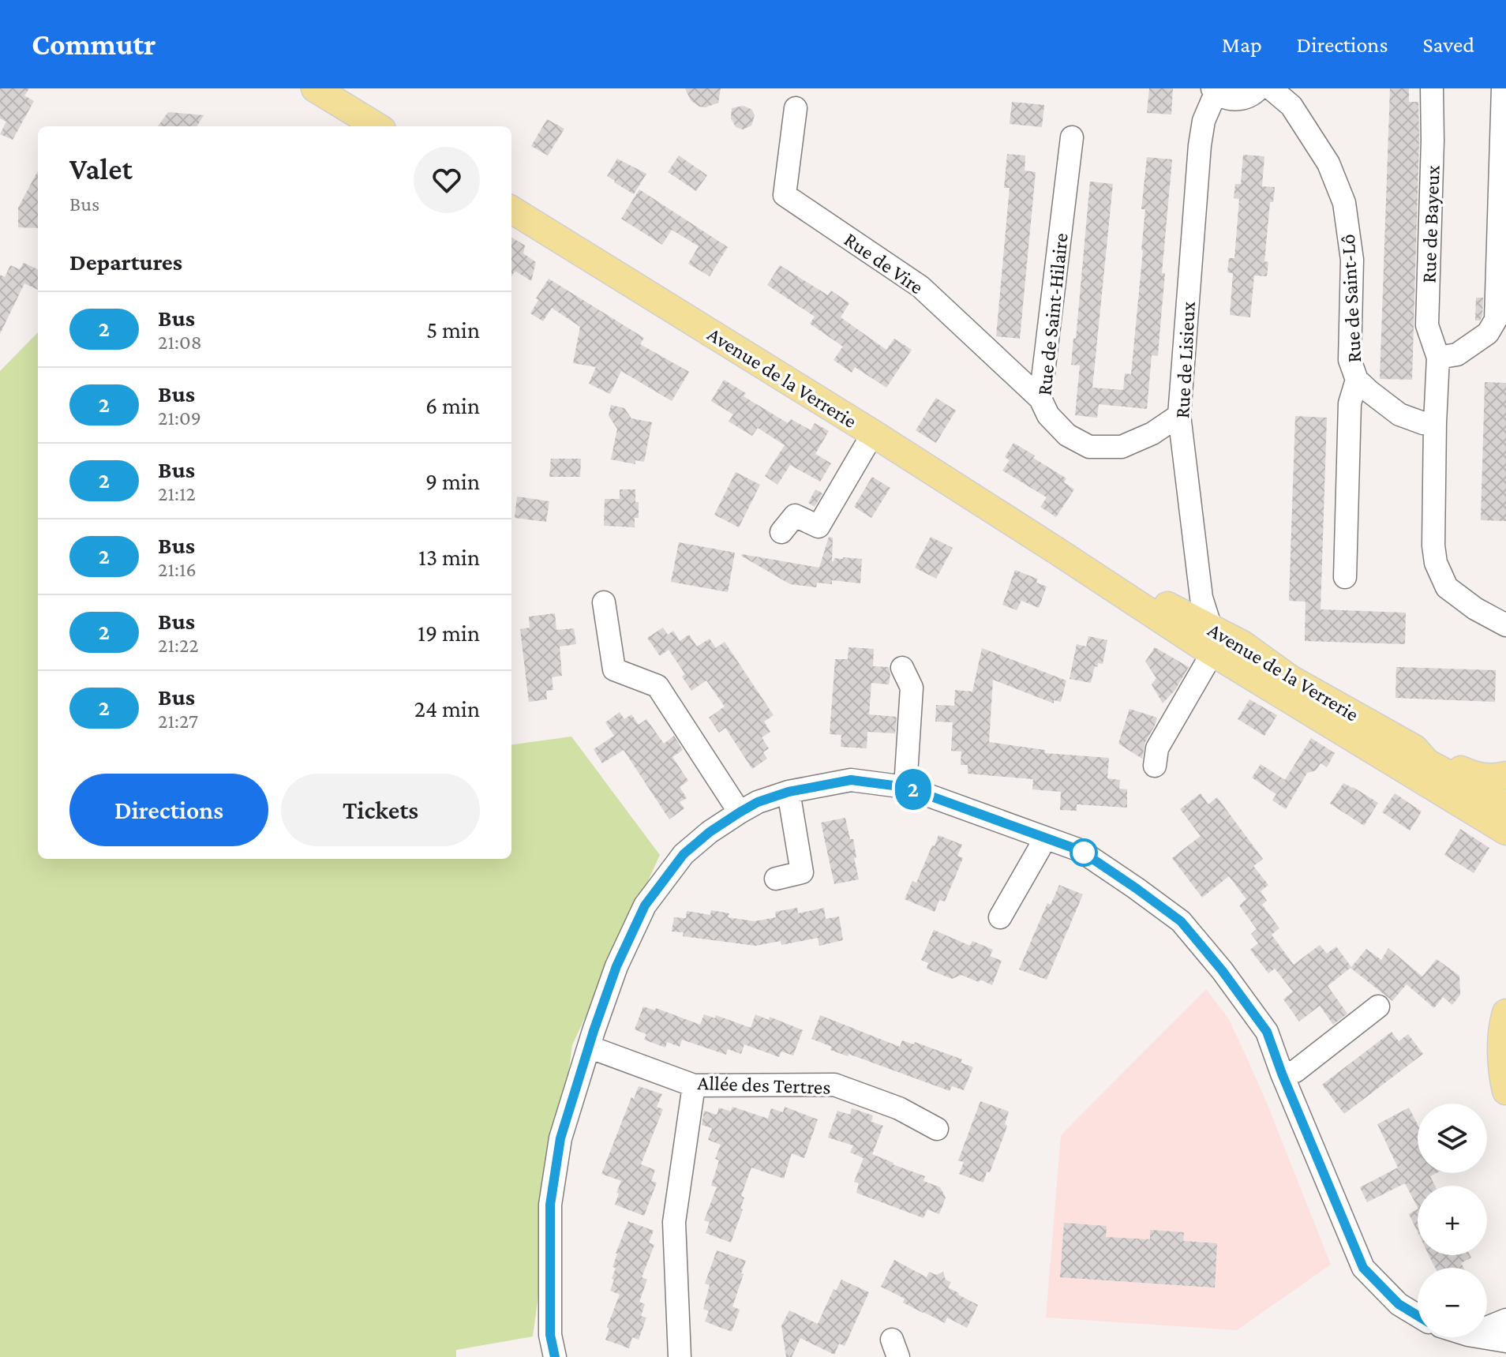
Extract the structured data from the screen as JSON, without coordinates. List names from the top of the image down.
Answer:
{
  "streets": {
    "main road": ["Avenue de la Verrerie"],
    "street": [
      "Rue de Bayeux",
      "Rue de Vire",
      "Rue de Saint-Lô",
      "Rue de Saint-Hilaire",
      "Rue de Lisieux",
      "Allée des Tertres"
    ]
  },
  "crossings": [
    ["Rue de Bayeux", "Rue de Saint-Lô"],
    ["Rue de Vire", "Rue de Saint-Hilaire"],
    ["Rue de Saint-Hilaire", "Rue de Lisieux"],
    ["Rue de Lisieux", "Avenue de la Verrerie"]
  ],
  "lines": ["bus line 2"],
  "page": {
    "header": "Commutr",
    "nav": ["Map", "Directions", "Saved"],
    "on_map": "2",
    "heading": [
      ["Valet", "Bus"],
      "Departures"
    ],
    "list": [
      {
        "mark": "2",
        "name": "Bus",
        "note": "21:08",
        "value": "5 min"
      },
      {
        "mark": "2",
        "name": "Bus",
        "note": "21:09",
        "value": "6 min"
      },
      {
        "mark": "2",
        "name": "Bus",
        "note": "21:12",
        "value": "9 min"
      },
      {
        "mark": "2",
        "name": "Bus",
        "note": "21:16",
        "value": "13 min"
      },
      {
        "mark": "2",
        "name": "Bus",
        "note": "21:22",
        "value": "19 min"
      },
      {
        "mark": "2",
        "name": "Bus",
        "note": "21:27",
        "value": "24 min"
      }
    ],
    "buttons": ["Directions", "Tickets"],
    "map_buttons": ["+", "−"]
  }
}
